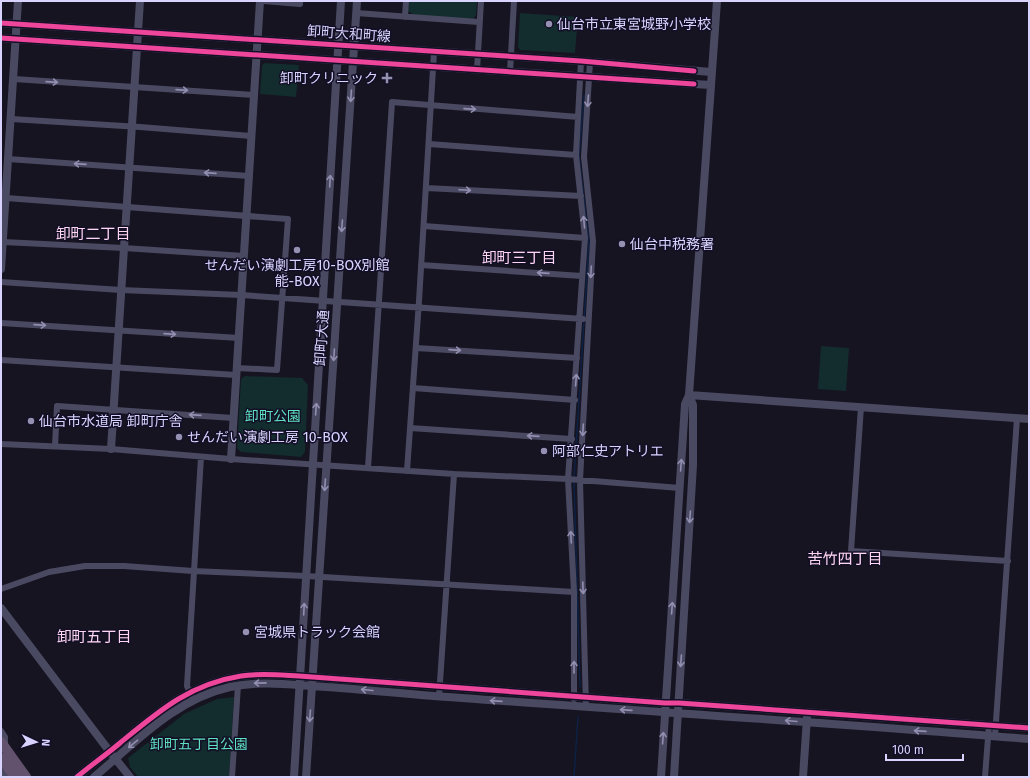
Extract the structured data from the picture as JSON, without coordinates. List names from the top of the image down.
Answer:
{
  "streets": {
    "street": ["卸町大和町線", "卸町大通"]
  },
  "crossings": [
    ["卸町大和町線", "卸町大通"]
  ],
  "districts": [
    "卸町二丁目",
    "卸町三丁目",
    "苦竹四丁目",
    "卸町五丁目"
  ],
  "parks": ["卸町公園", "卸町五丁目公園"],
  "places": {
    "other": [
      "仙台市立東宮城野小学校",
      "仙台中税務署",
      "せんだい演劇工房10-BOX別館 能-BOX",
      "仙台市水道局 卸町庁舎",
      "せんだい演劇工房 10-BOX",
      "阿部仁史アトリエ",
      "宮城県トラック会館"
    ],
    "health": ["卸町クリニック"]
  },
  "scale_bar": "100 m",
  "north": "right"
}
